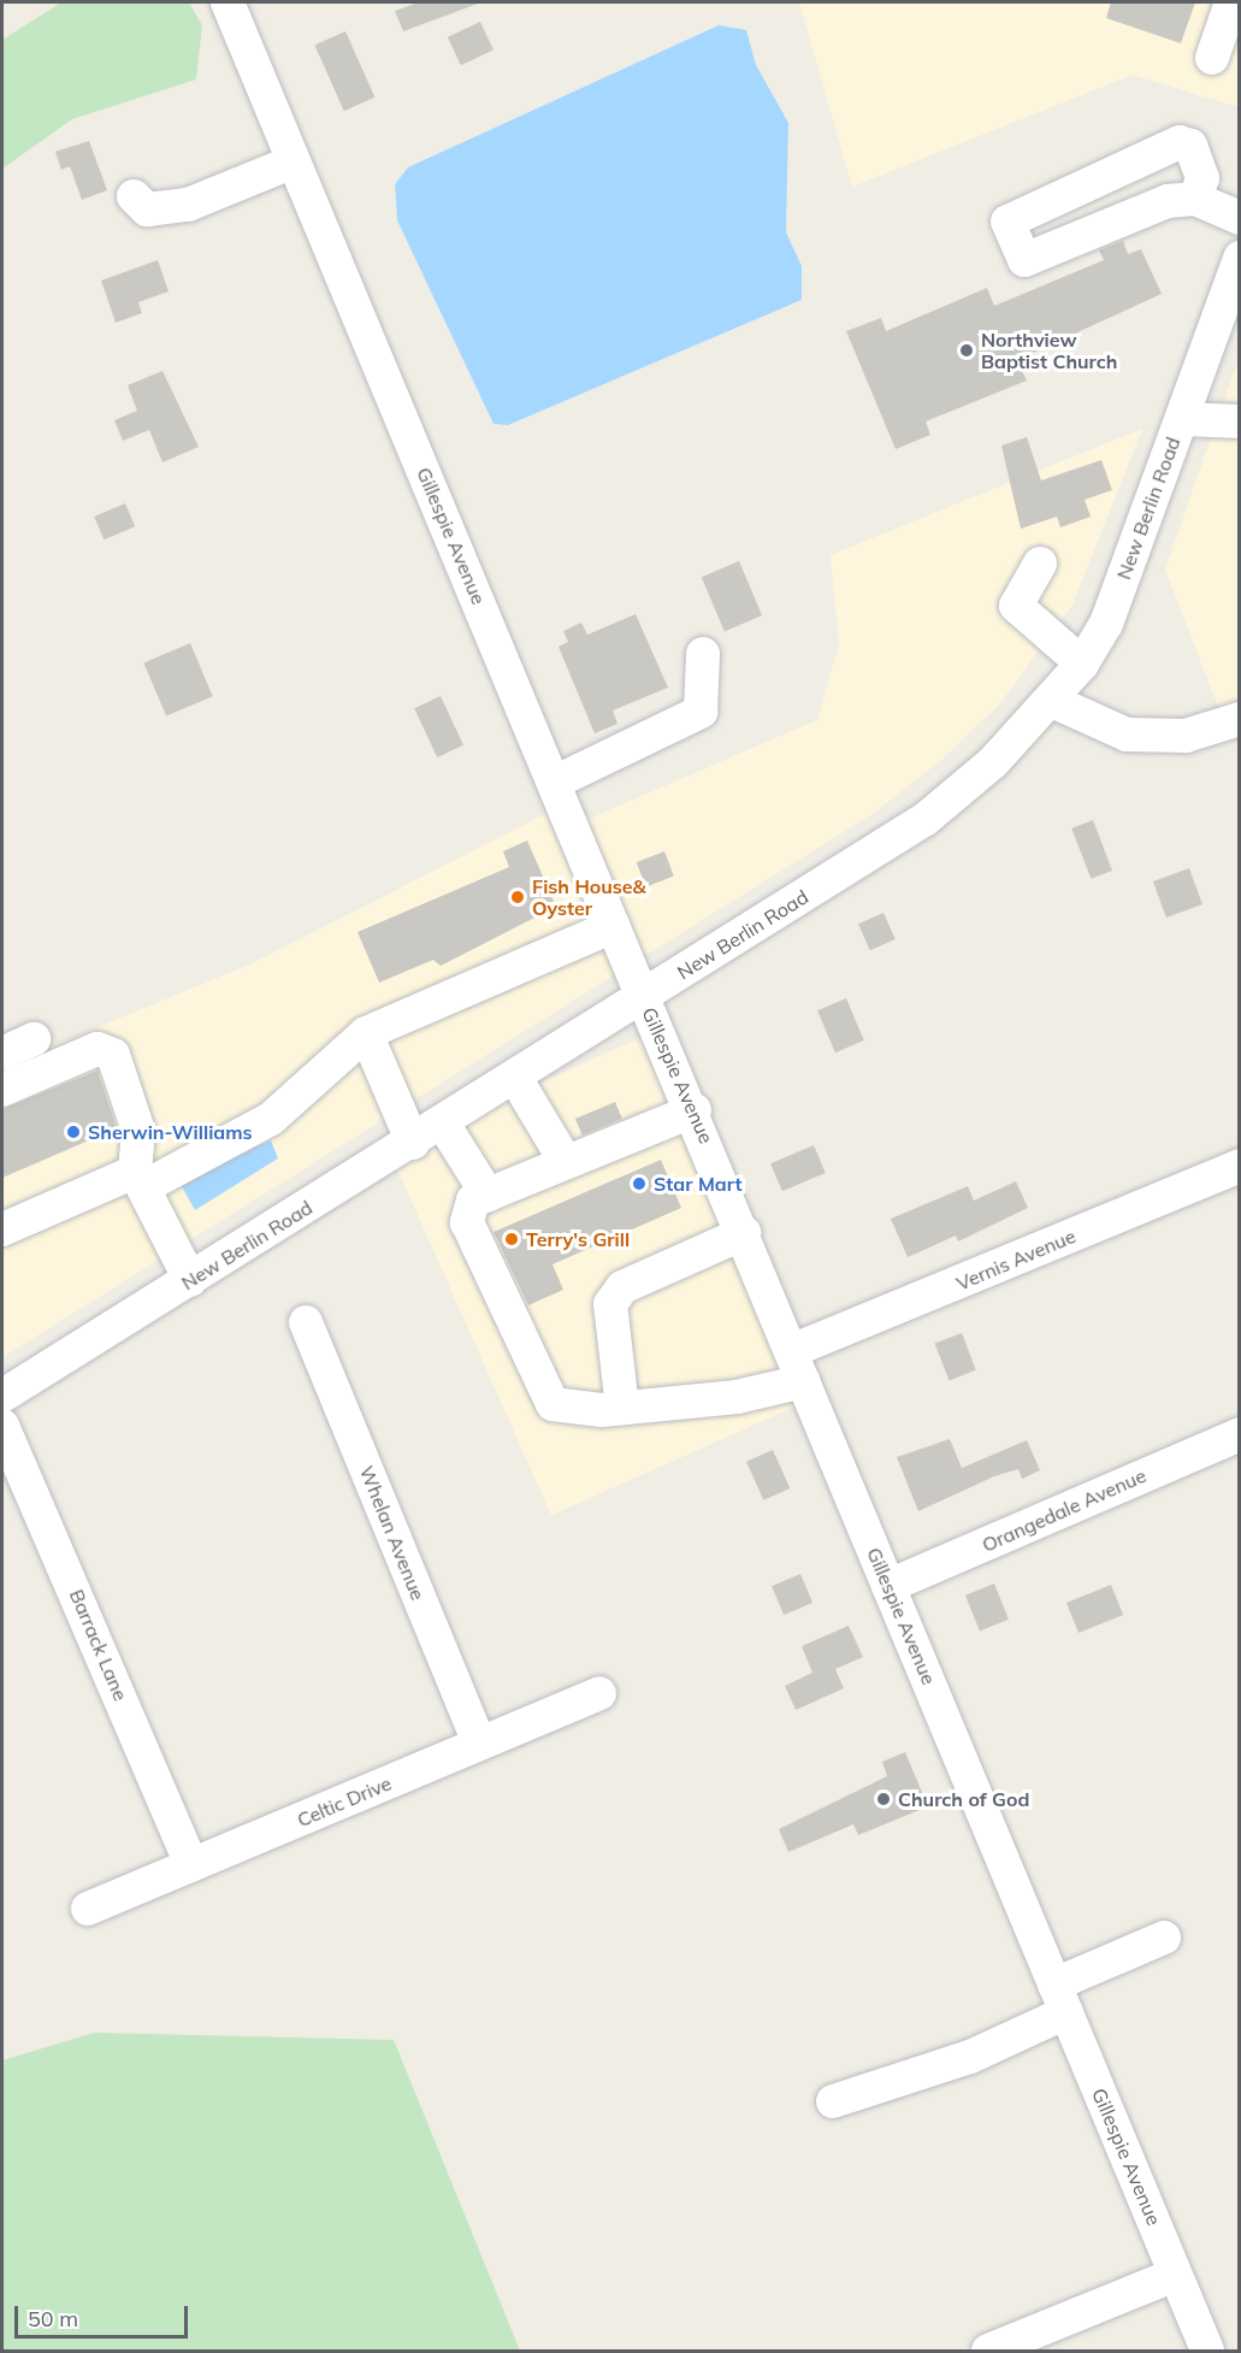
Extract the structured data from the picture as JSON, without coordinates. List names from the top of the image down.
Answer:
{
  "streets": {
    "street": [
      "New Berlin Road",
      "Gillespie Avenue",
      "Vernis Avenue",
      "Orangedale Avenue",
      "Whelan Avenue",
      "Barrack Lane",
      "Celtic Drive"
    ]
  },
  "crossings": [
    ["New Berlin Road", "Gillespie Avenue"],
    ["Gillespie Avenue", "Vernis Avenue"],
    ["Gillespie Avenue", "Orangedale Avenue"],
    ["Whelan Avenue", "Celtic Drive"],
    ["Barrack Lane", "Celtic Drive"]
  ],
  "places": [
    "Northview Baptist Church",
    "Fish House& Oyster",
    "Sherwin-Williams",
    "Star Mart",
    "Terry's Grill",
    "Church of God"
  ],
  "scale_bar": "50 m"
}
